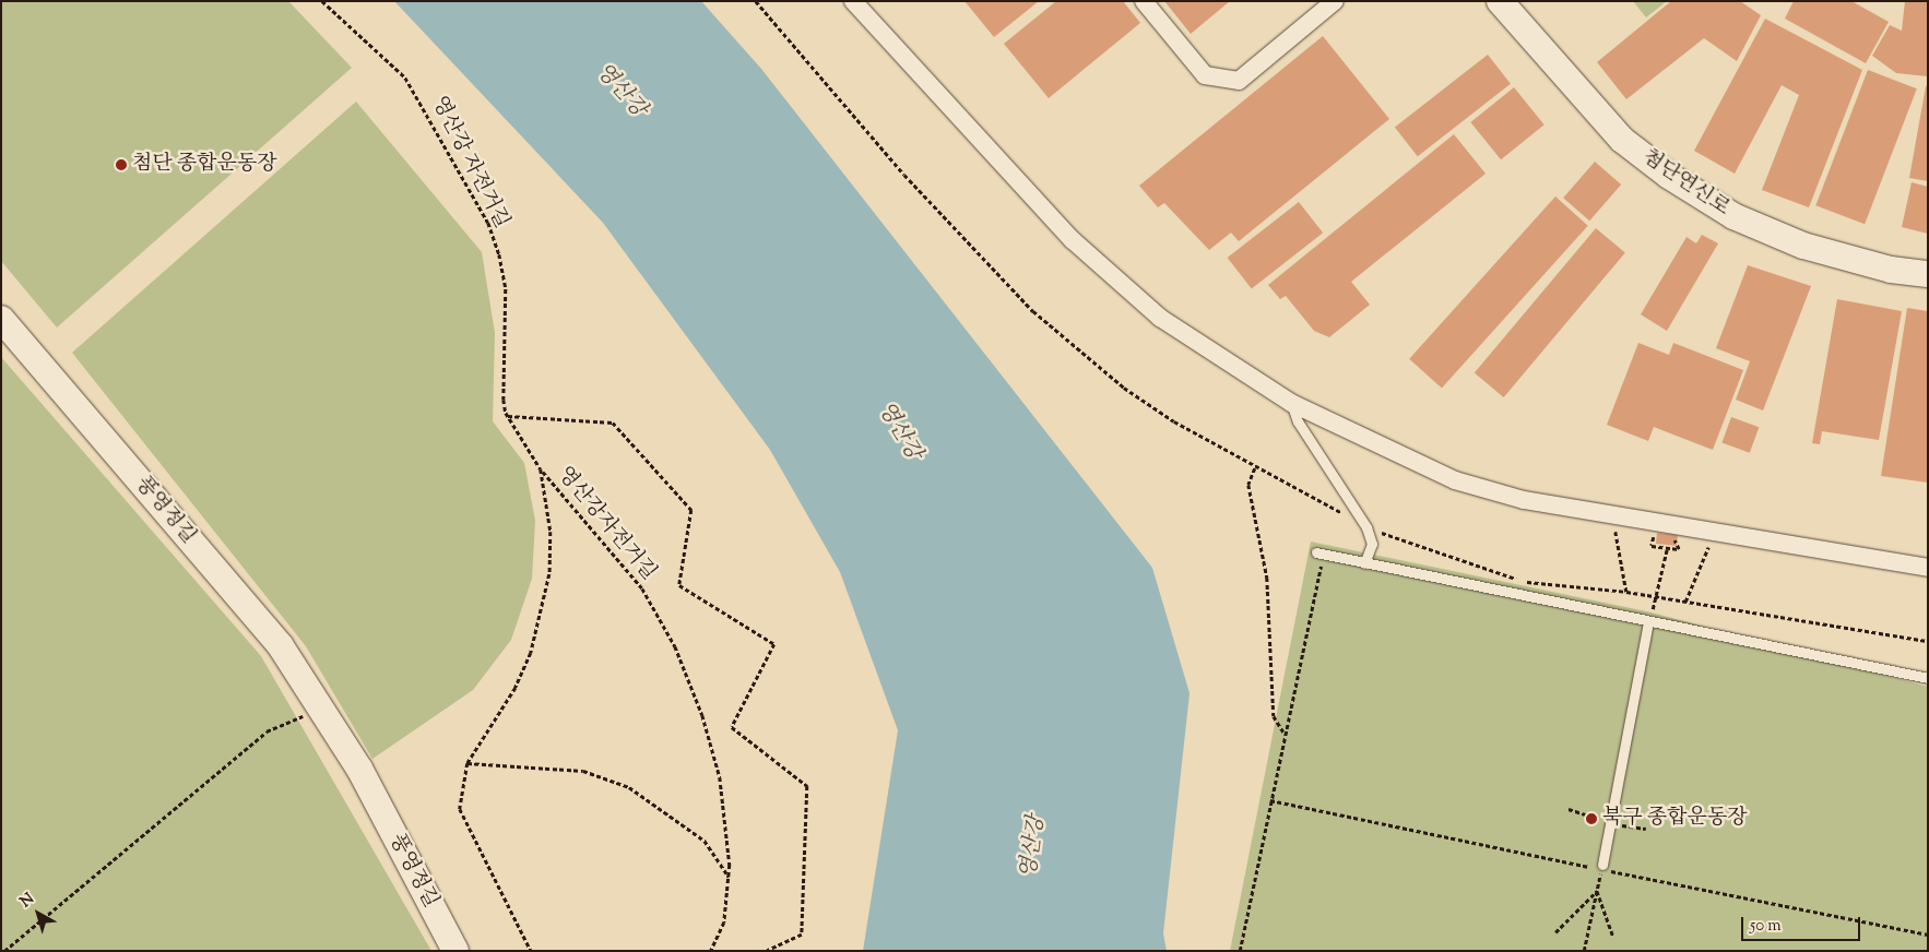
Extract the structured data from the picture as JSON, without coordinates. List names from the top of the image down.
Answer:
{
  "streets": {
    "street": ["첨단연신로", "풍영정길"],
    "path": ["영산강 자전거길", "영산강자전거길"]
  },
  "crossings": [
    ["영산강 자전거길", "영산강자전거길"]
  ],
  "water": ["영산강"],
  "places": ["첨단 종합운동장", "북구 종합운동장"],
  "scale_bar": "50 m",
  "north": "top left"
}
